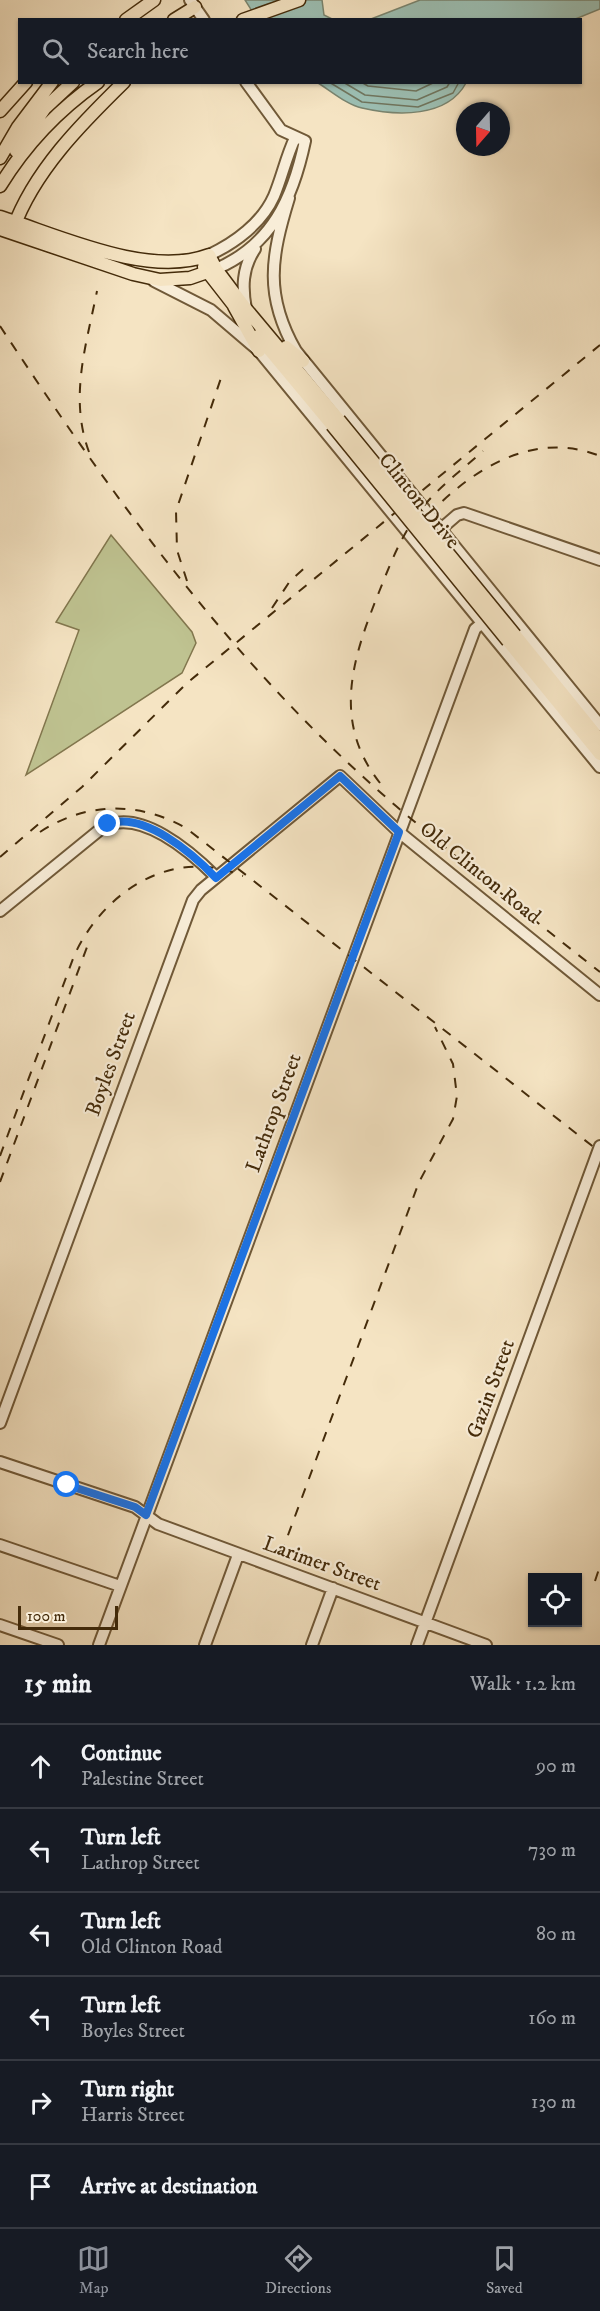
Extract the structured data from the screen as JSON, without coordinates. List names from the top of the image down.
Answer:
{
  "streets": {
    "main road": ["Clinton Drive"],
    "street": [
      "Old Clinton Road",
      "Boyles Street",
      "Lathrop Street",
      "Gazin Street",
      "Larimer Street"
    ]
  },
  "crossings": [
    ["Old Clinton Road", "Boyles Street"],
    ["Old Clinton Road", "Lathrop Street"],
    ["Lathrop Street", "Larimer Street"],
    ["Gazin Street", "Larimer Street"]
  ],
  "scale_bar": "100 m",
  "north": "bottom",
  "page": {
    "search": "Search here",
    "scale": "100 m",
    "heading": ["15 min", "Walk · 1.2 km"],
    "list": [
      ["Continue", "Palestine Street", "90 m"],
      ["Turn left", "Lathrop Street", "730 m"],
      ["Turn left", "Old Clinton Road", "80 m"],
      ["Turn left", "Boyles Street", "160 m"],
      ["Turn right", "Harris Street", "130 m"],
      "Arrive at destination"
    ],
    "nav": ["Map", "Directions", "Saved"]
  }
}
